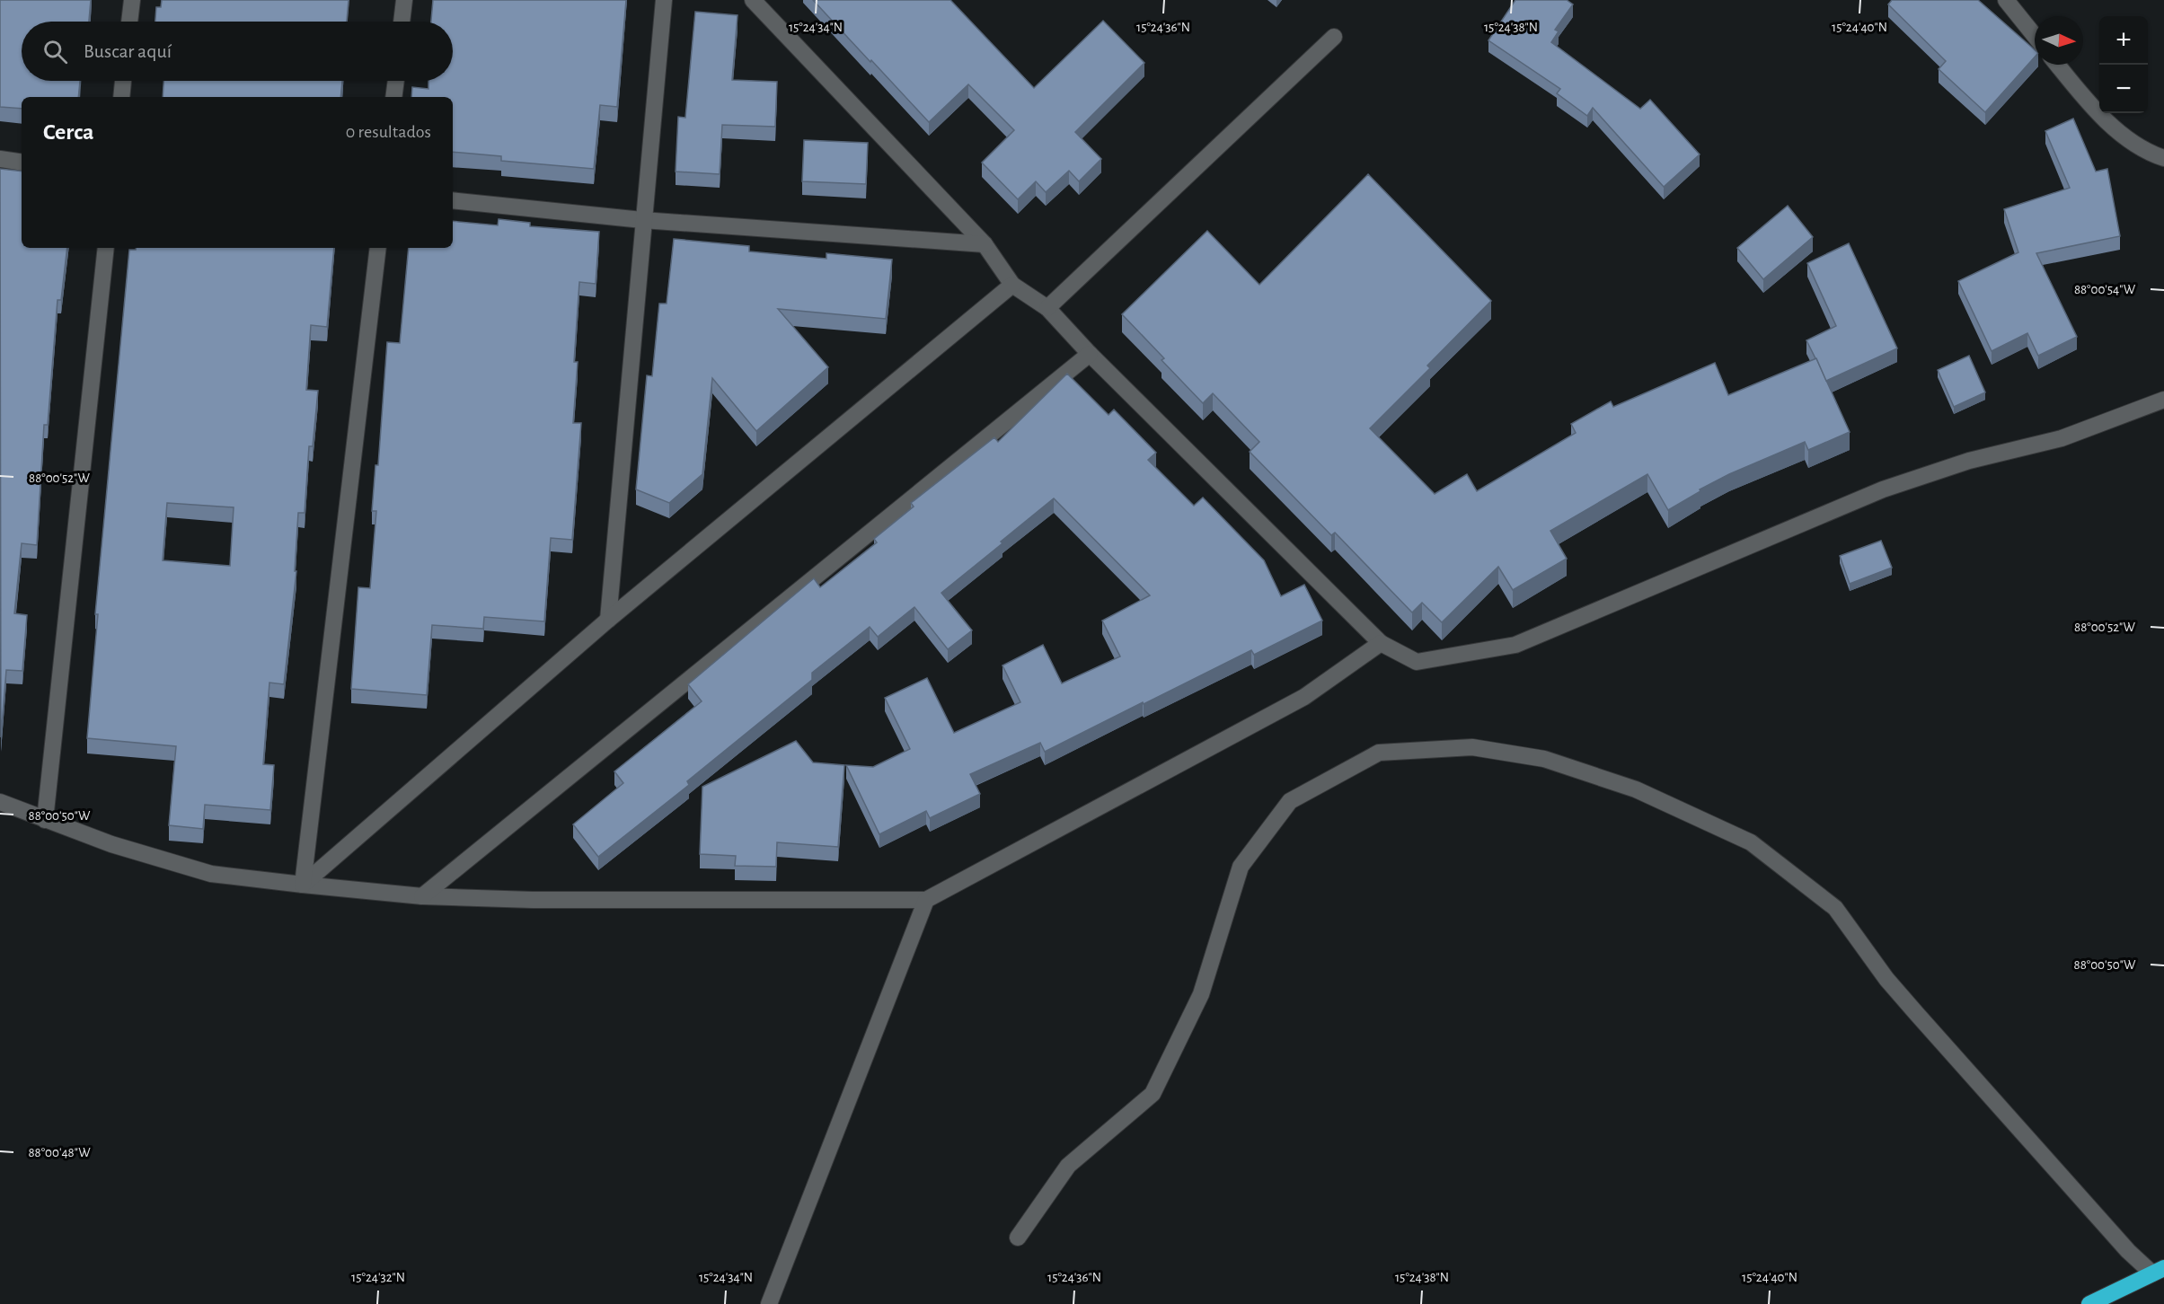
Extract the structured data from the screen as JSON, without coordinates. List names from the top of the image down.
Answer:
{
  "north": "right",
  "page": {
    "map_buttons": ["+", "−"],
    "search": "Buscar aquí",
    "heading": ["Cerca", "0 resultados"]
  },
  "coordinates": [
    "15°24'34\"N",
    "15°24'36\"N",
    "15°24'38\"N",
    "15°24'40\"N",
    "88°00'54\"W",
    "88°00'52\"W",
    "88°00'50\"W",
    "88°00'48\"W",
    "15°24'32\"N"
  ]
}
